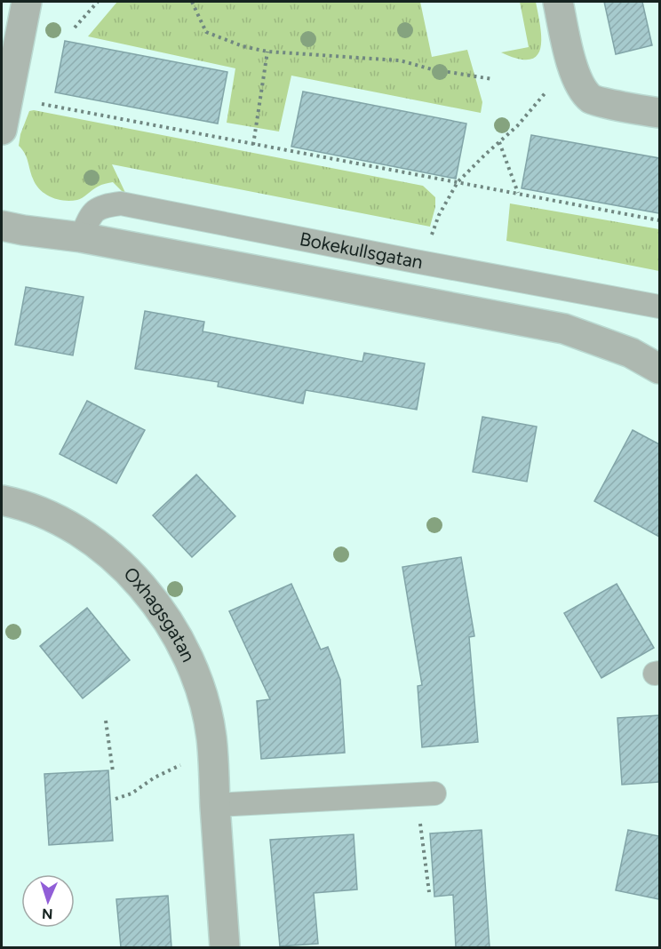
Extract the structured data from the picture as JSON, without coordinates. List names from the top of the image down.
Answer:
{
  "streets": {
    "street": ["Bokekullsgatan", "Oxhagsgatan"]
  },
  "north": "bottom"
}
